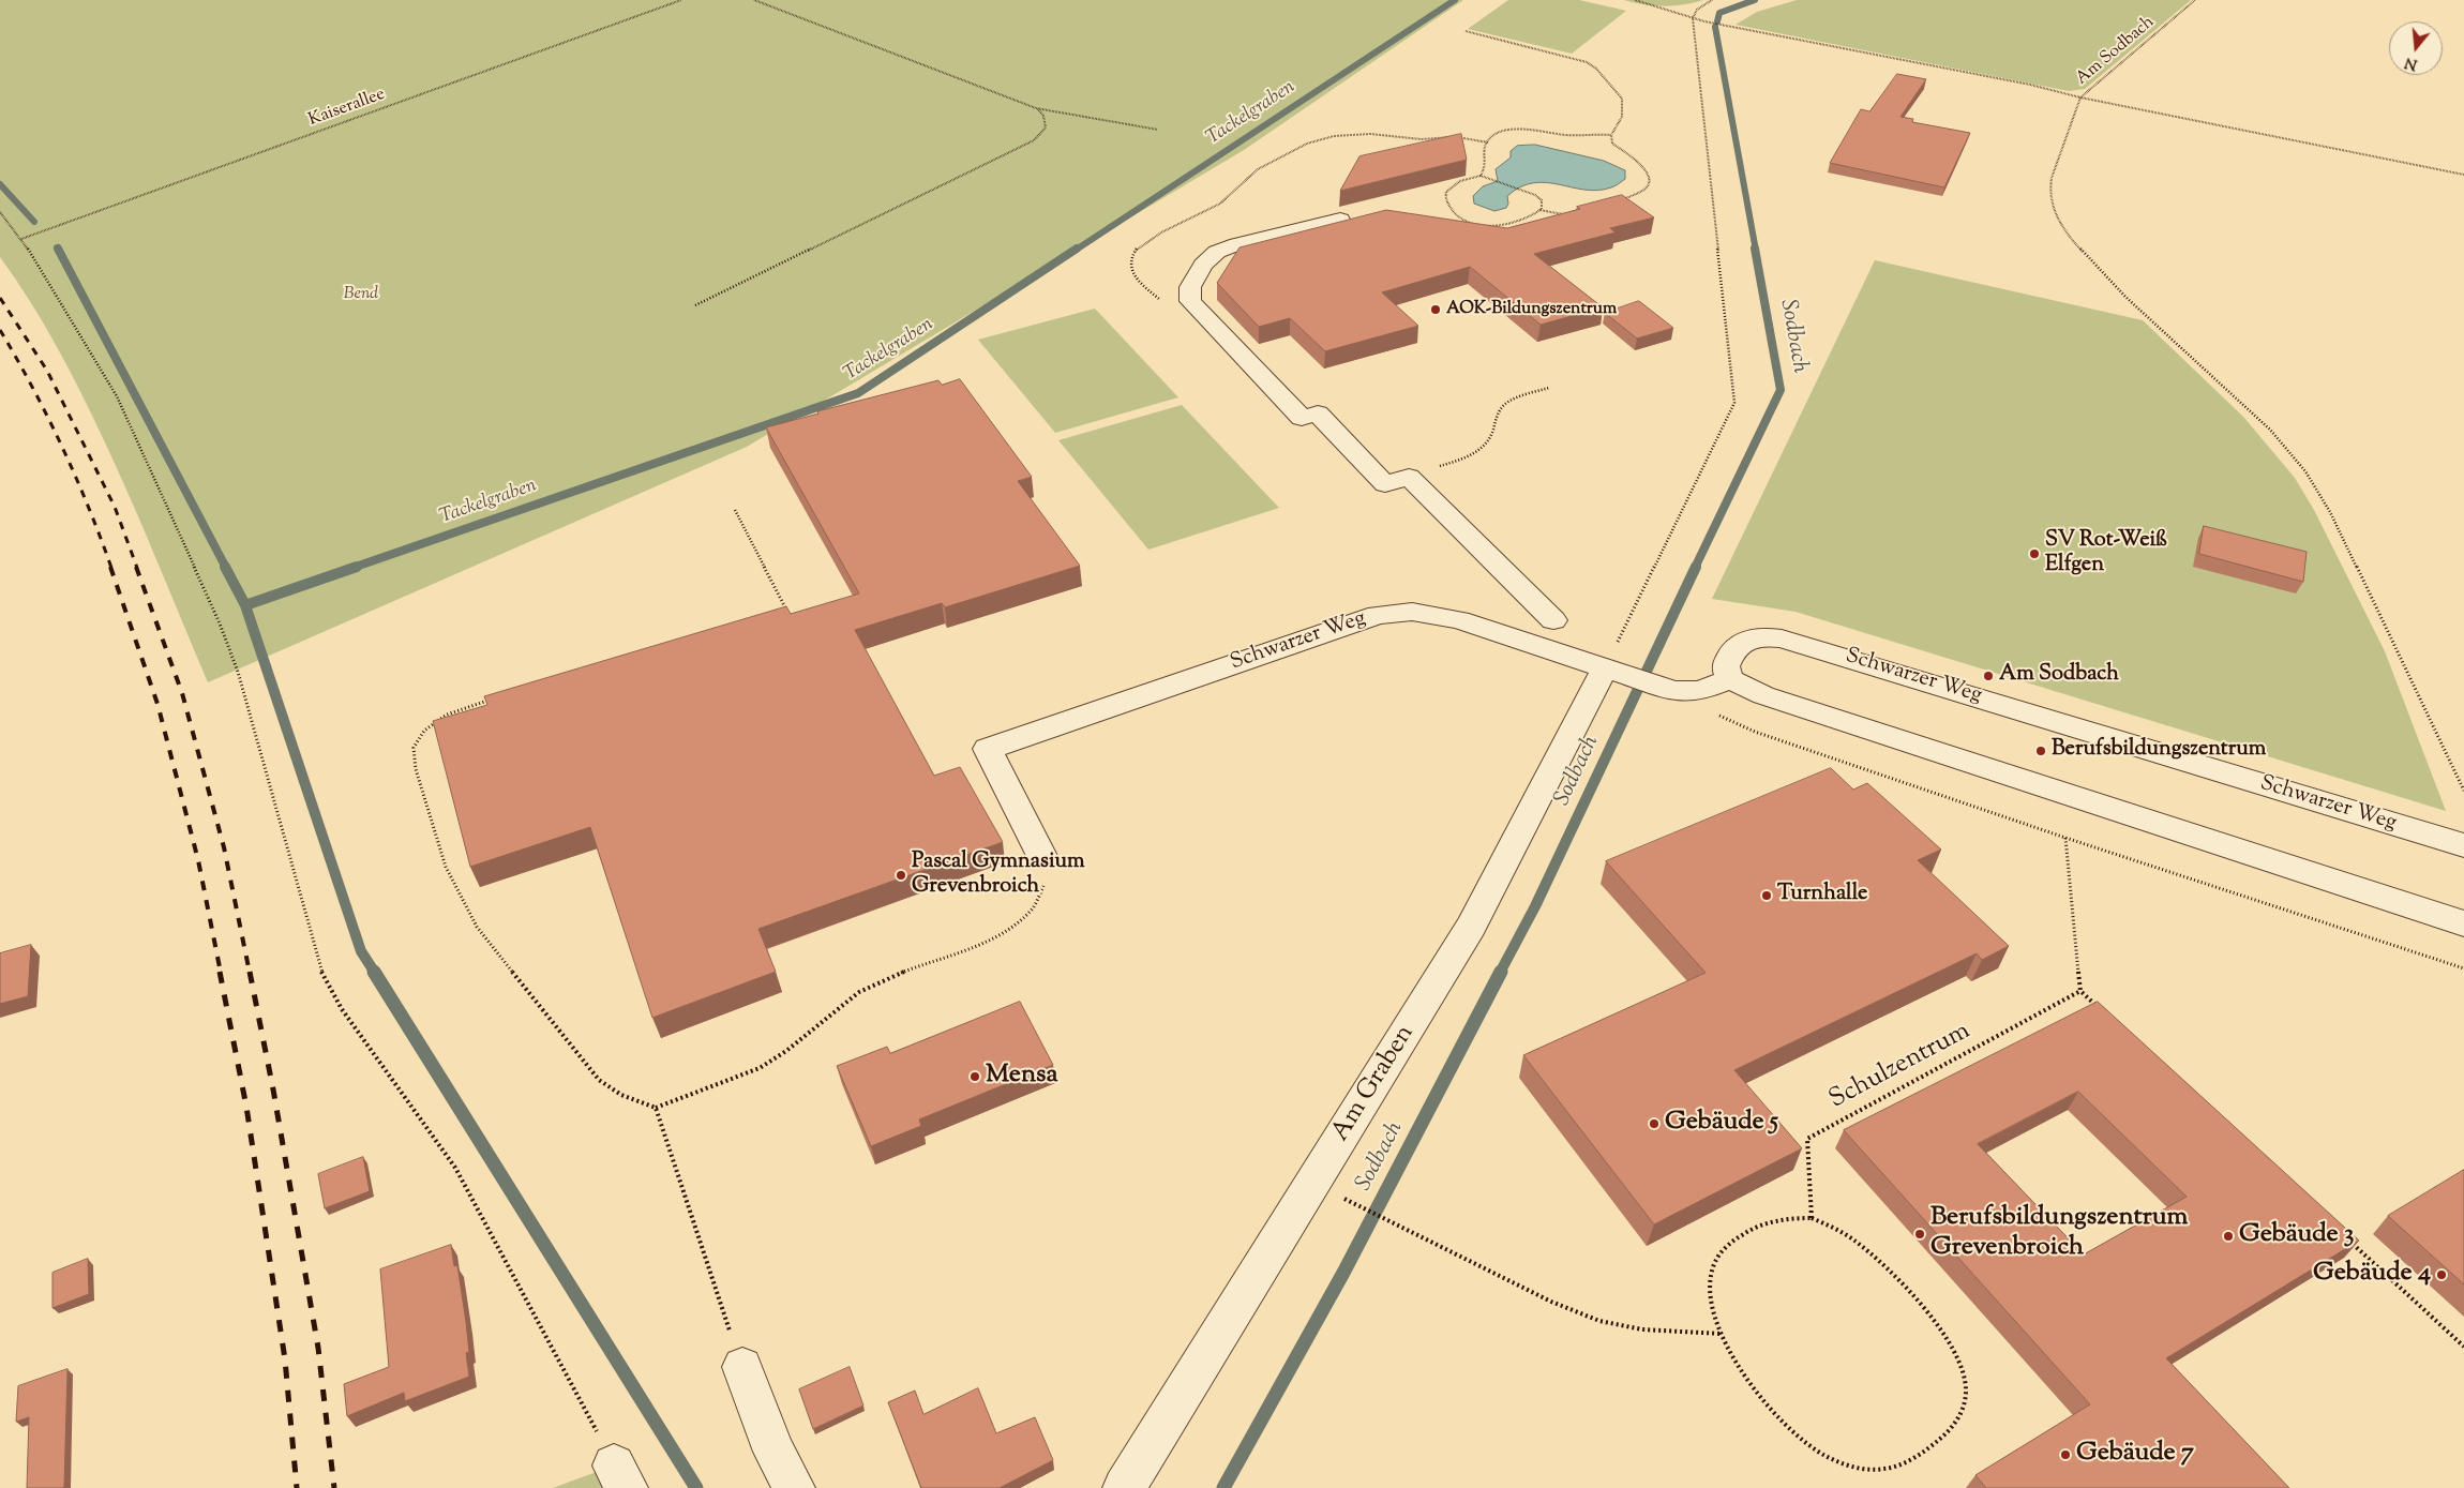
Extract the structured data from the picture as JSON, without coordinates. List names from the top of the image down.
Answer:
{
  "streets": {
    "street": ["Schwarzer Weg", "Am Graben"],
    "path": ["Am Sodbach", "Kaiserallee", "Schulzentrum"]
  },
  "crossings": [
    ["Schwarzer Weg", "Am Graben"]
  ],
  "water": ["Tackelgraben", "Sodbach"],
  "parks": ["Bend"],
  "places": [
    "AOK-Bildungszentrum",
    "SV Rot-Weiß Elfgen",
    "Am Sodbach",
    "Berufsbildungszentrum",
    "Pascal Gymnasium Grevenbroich",
    "Turnhalle",
    "Mensa",
    "Gebäude 5",
    "Berufsbildungszentrum Grevenbroich",
    "Gebäude 3",
    "Gebäude 4",
    "Gebäude 7"
  ],
  "north": "bottom"
}
